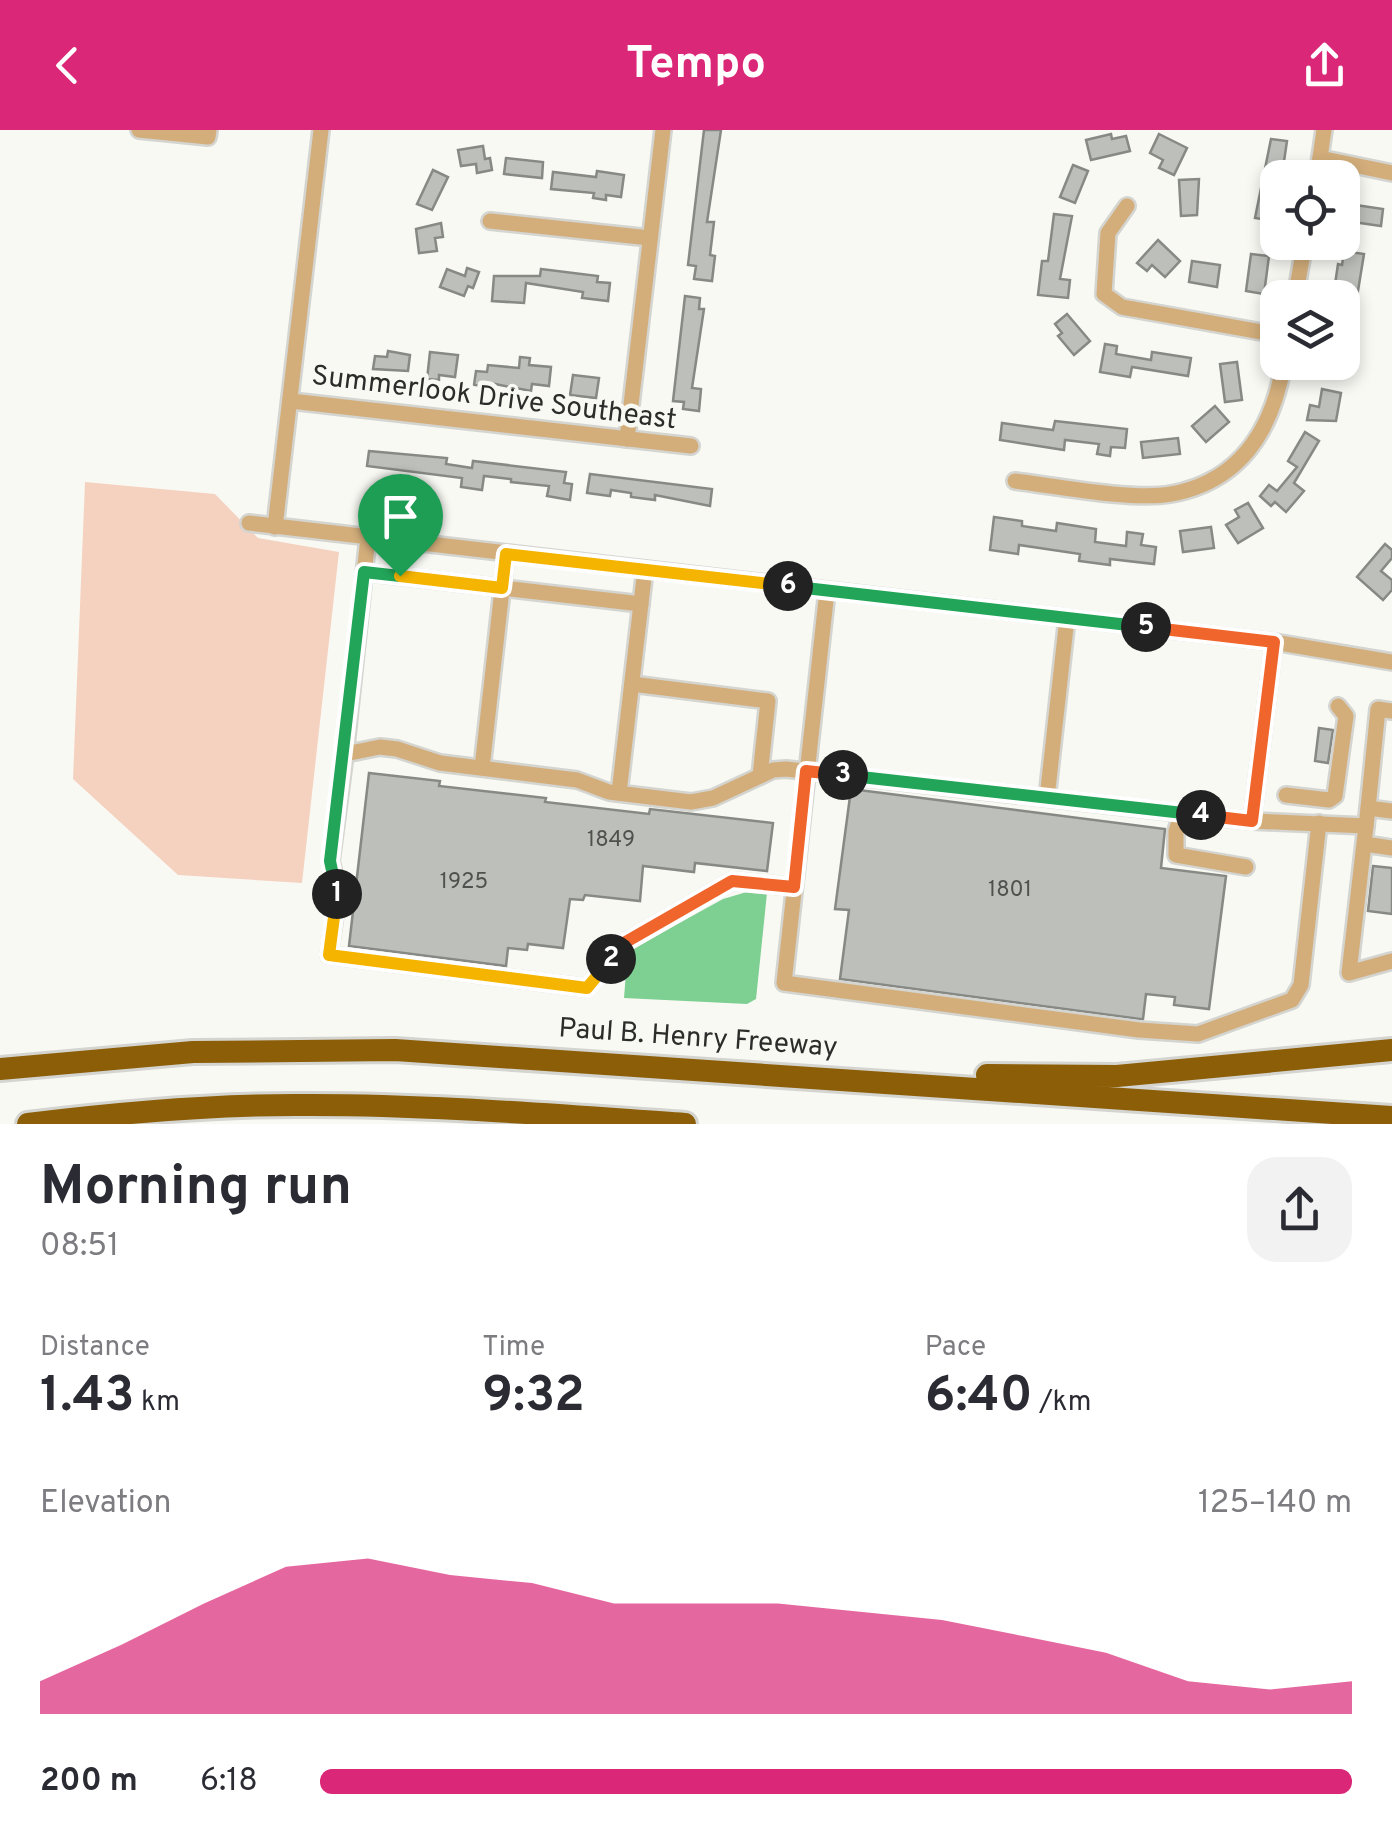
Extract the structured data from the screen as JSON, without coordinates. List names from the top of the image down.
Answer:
{
  "streets": {
    "highway": ["Paul B. Henry Freeway"],
    "street": ["Summerlook Drive Southeast"]
  },
  "house_numbers": ["1849", "1925", "1801"],
  "page": {
    "header": "Tempo",
    "pins": [
      "6",
      "5",
      "3",
      "4",
      "1",
      "2"
    ],
    "heading": ["Morning run", "08:51"],
    "stats": [
      ["Distance", "1.43 km"],
      ["Time", "9:32"],
      ["Pace", "6:40 /km"]
    ],
    "chart": ["Elevation", "125–140 m"],
    "list": [
      {
        "name": "200 m",
        "note": "6:18"
      }
    ]
  }
}
